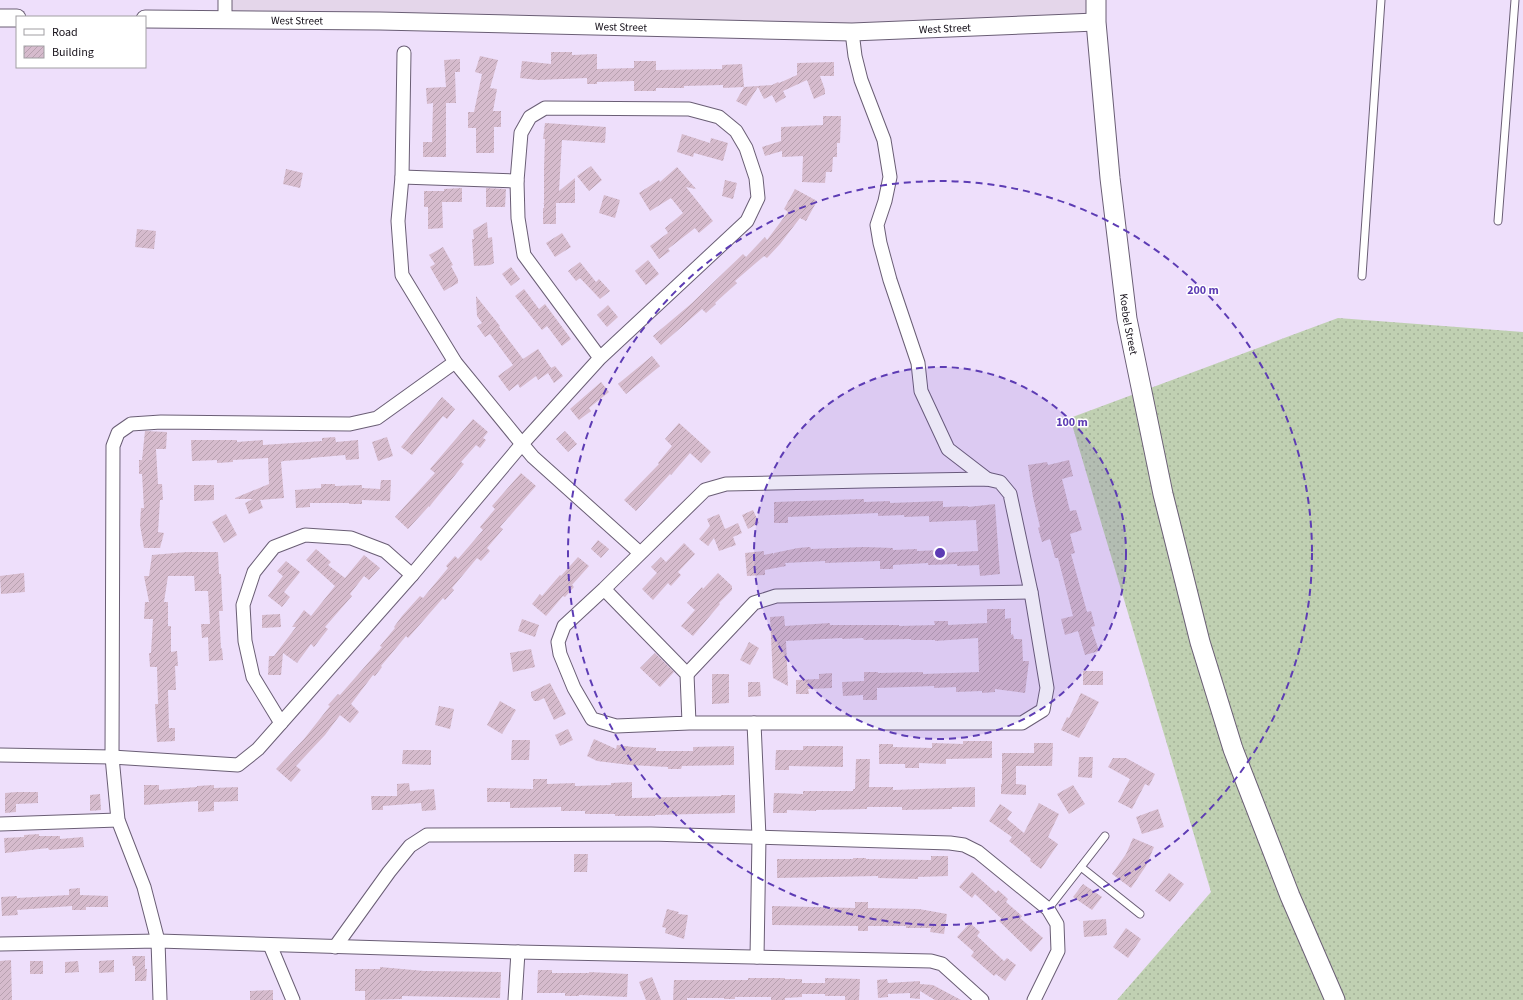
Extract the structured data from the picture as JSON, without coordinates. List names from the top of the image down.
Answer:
{
  "streets": {
    "main road": ["Koebel Street"],
    "street": ["West Street"]
  },
  "crossings": [
    ["West Street", "Koebel Street"]
  ],
  "legend": ["Road", "Building"],
  "rings": ["200 m", "100 m"]
}
